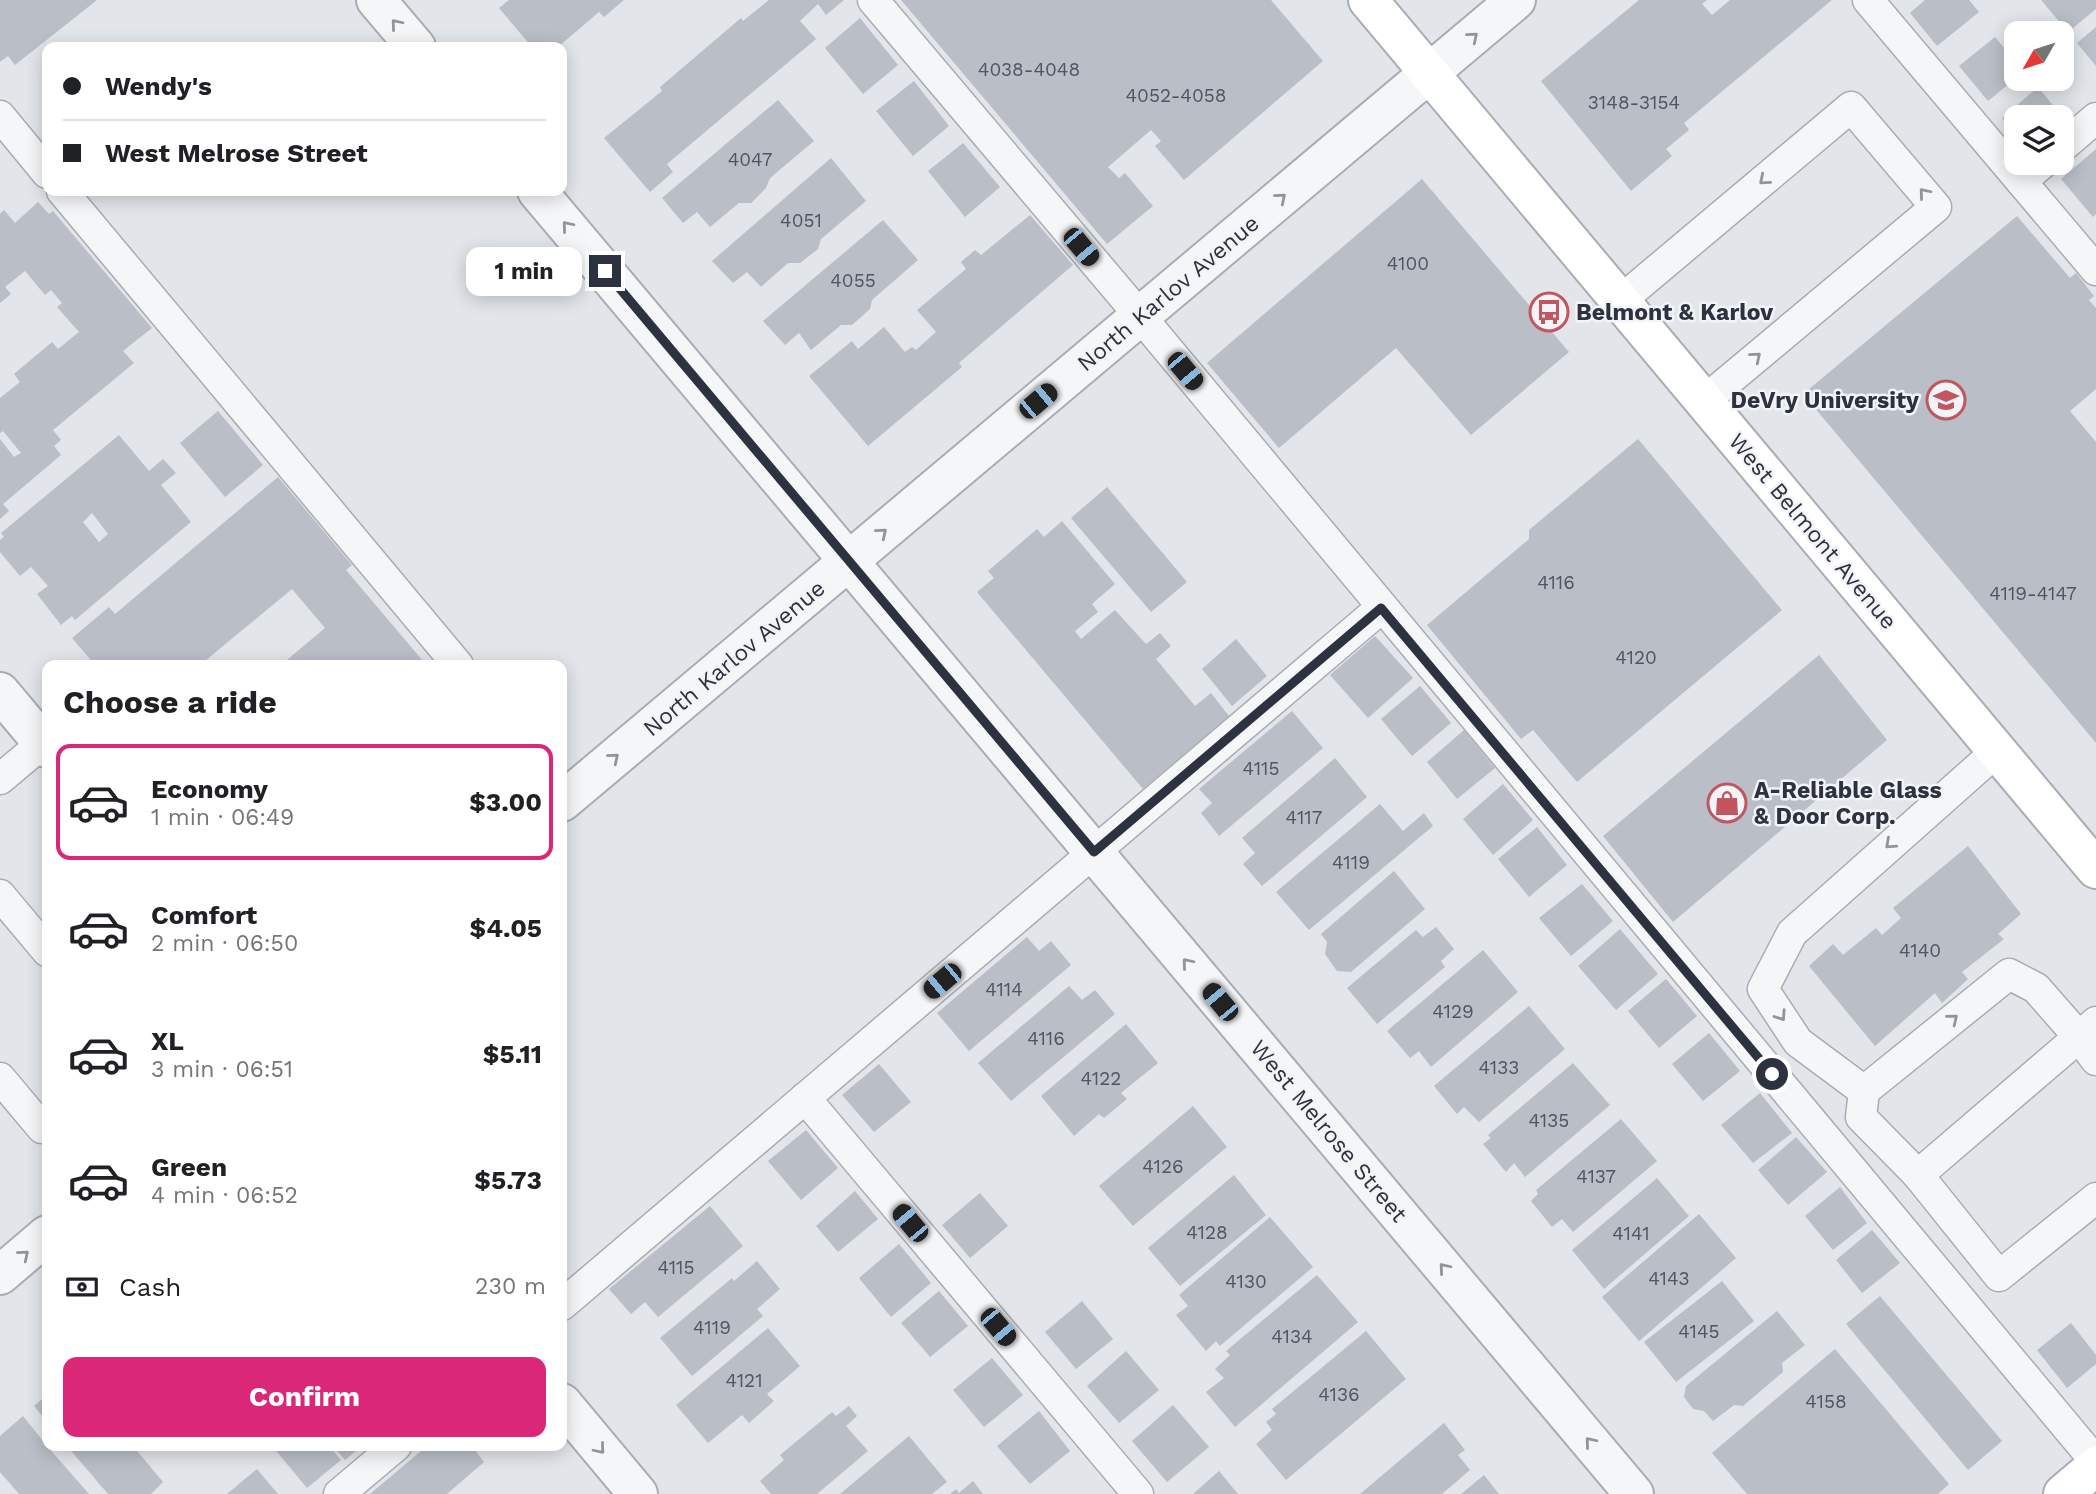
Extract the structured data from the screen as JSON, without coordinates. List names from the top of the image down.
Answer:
{
  "streets": {
    "main road": ["West Belmont Avenue"],
    "street": ["North Karlov Avenue", "West Melrose Street"]
  },
  "crossings": [
    ["North Karlov Avenue", "West Belmont Avenue"],
    ["North Karlov Avenue", "West Melrose Street"]
  ],
  "one_way": ["North Karlov Avenue", "West Melrose Street"],
  "places": {
    "bus stop": ["Belmont & Karlov"],
    "school or university": ["DeVry University"],
    "shop": ["A-Reliable Glass & Door Corp."]
  },
  "house_numbers": [
    "4038-4048",
    "4052-4058",
    "3148-3154",
    "4047",
    "4051",
    "4100",
    "4055",
    "4116",
    "4119-4147",
    "4120",
    "4115",
    "4117",
    "4119",
    "4140",
    "4114",
    "4129",
    "4116",
    "4133",
    "4122",
    "4135",
    "4126",
    "4137",
    "4128",
    "4141",
    "4115",
    "4143",
    "4130",
    "4119",
    "4145",
    "4134",
    "4121",
    "4136",
    "4158"
  ],
  "north": "bottom left",
  "page": {
    "banner": ["Wendy's", "West Melrose Street"],
    "bubble": "1 min",
    "heading": "Choose a ride",
    "list": [
      {
        "name": "Economy",
        "note": "1 min · 06:49",
        "value": "$3.00"
      },
      {
        "name": "Comfort",
        "note": "2 min · 06:50",
        "value": "$4.05"
      },
      {
        "name": "XL",
        "note": "3 min · 06:51",
        "value": "$5.11"
      },
      {
        "name": "Green",
        "note": "4 min · 06:52",
        "value": "$5.73"
      }
    ],
    "pay": ["Cash", "230 m"],
    "buttons": "Confirm"
  }
}
